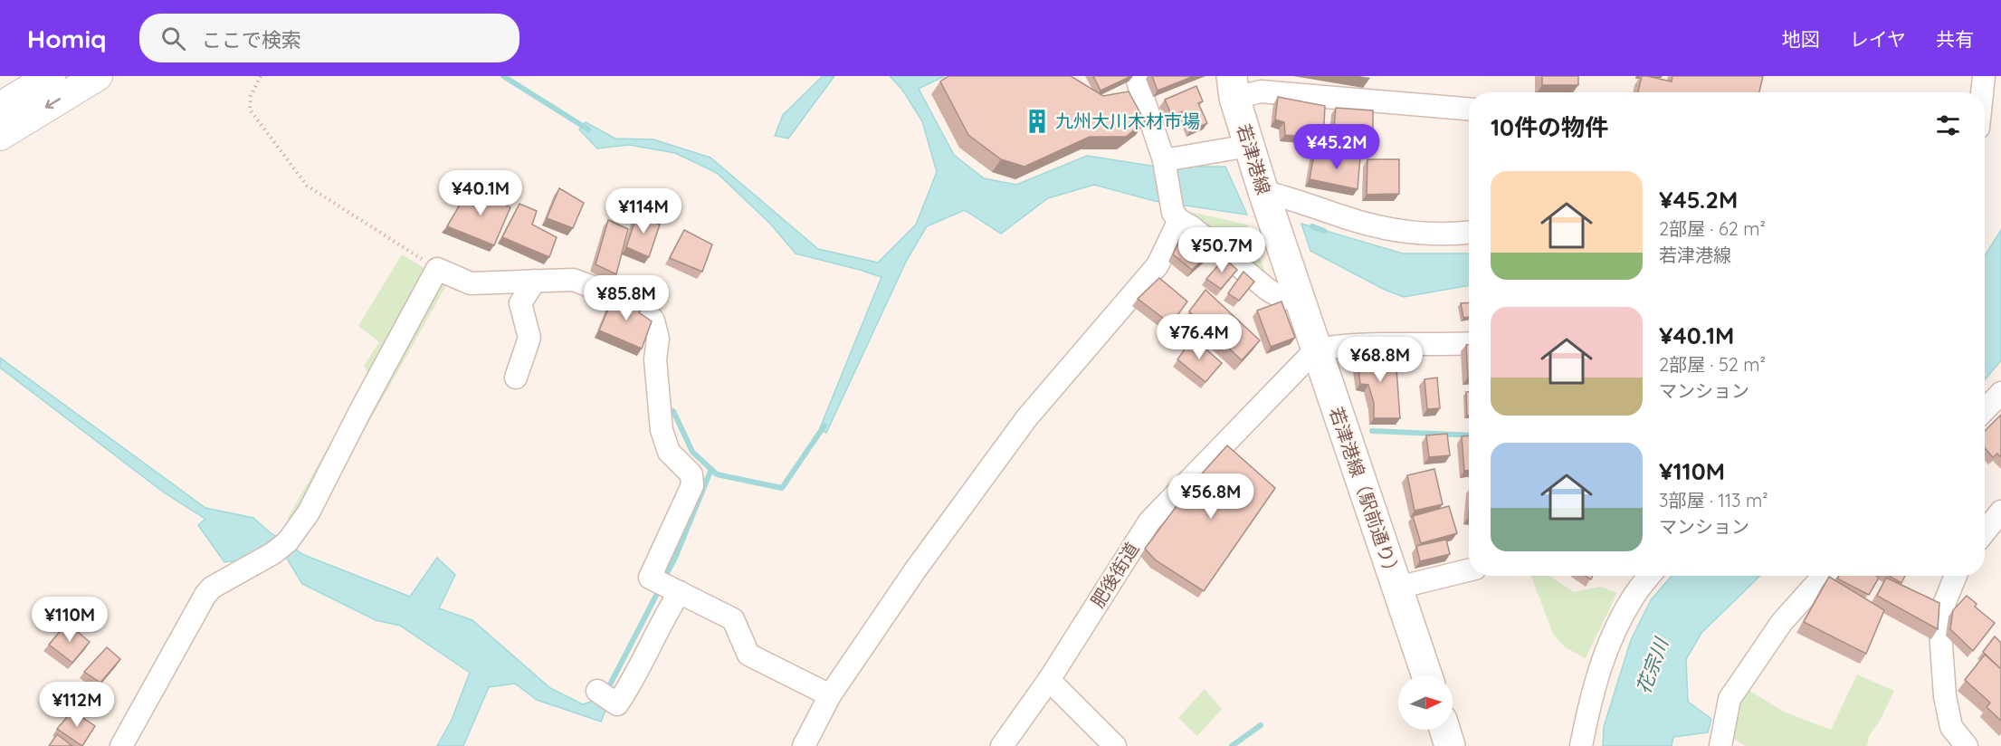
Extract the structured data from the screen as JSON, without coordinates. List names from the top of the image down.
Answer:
{
  "streets": {
    "main road": ["若津港線", "若津港線（駅前通り）"],
    "street": ["肥後街道"]
  },
  "crossings": [
    ["若津港線", "若津港線（駅前通り）"],
    ["若津港線（駅前通り）", "肥後街道"]
  ],
  "water": ["花宗川"],
  "places": {
    "building": ["九州大川木材市場"]
  },
  "north": "right",
  "page": {
    "header": "Homiq",
    "search": "ここで検索",
    "nav": ["地図", "レイヤ", "共有"],
    "heading": "10件の物件",
    "price": [
      "¥45.2M",
      "¥40.1M",
      "¥114M",
      "¥50.7M",
      "¥85.8M",
      "¥76.4M",
      "¥68.8M",
      "¥56.8M",
      "¥110M",
      "¥112M"
    ],
    "list": [
      {
        "name": "¥45.2M",
        "note": "2部屋 · 62 m² · 若津港線"
      },
      {
        "name": "¥40.1M",
        "note": "2部屋 · 52 m² · マンション"
      },
      {
        "name": "¥110M",
        "note": "3部屋 · 113 m² · マンション"
      }
    ]
  }
}
